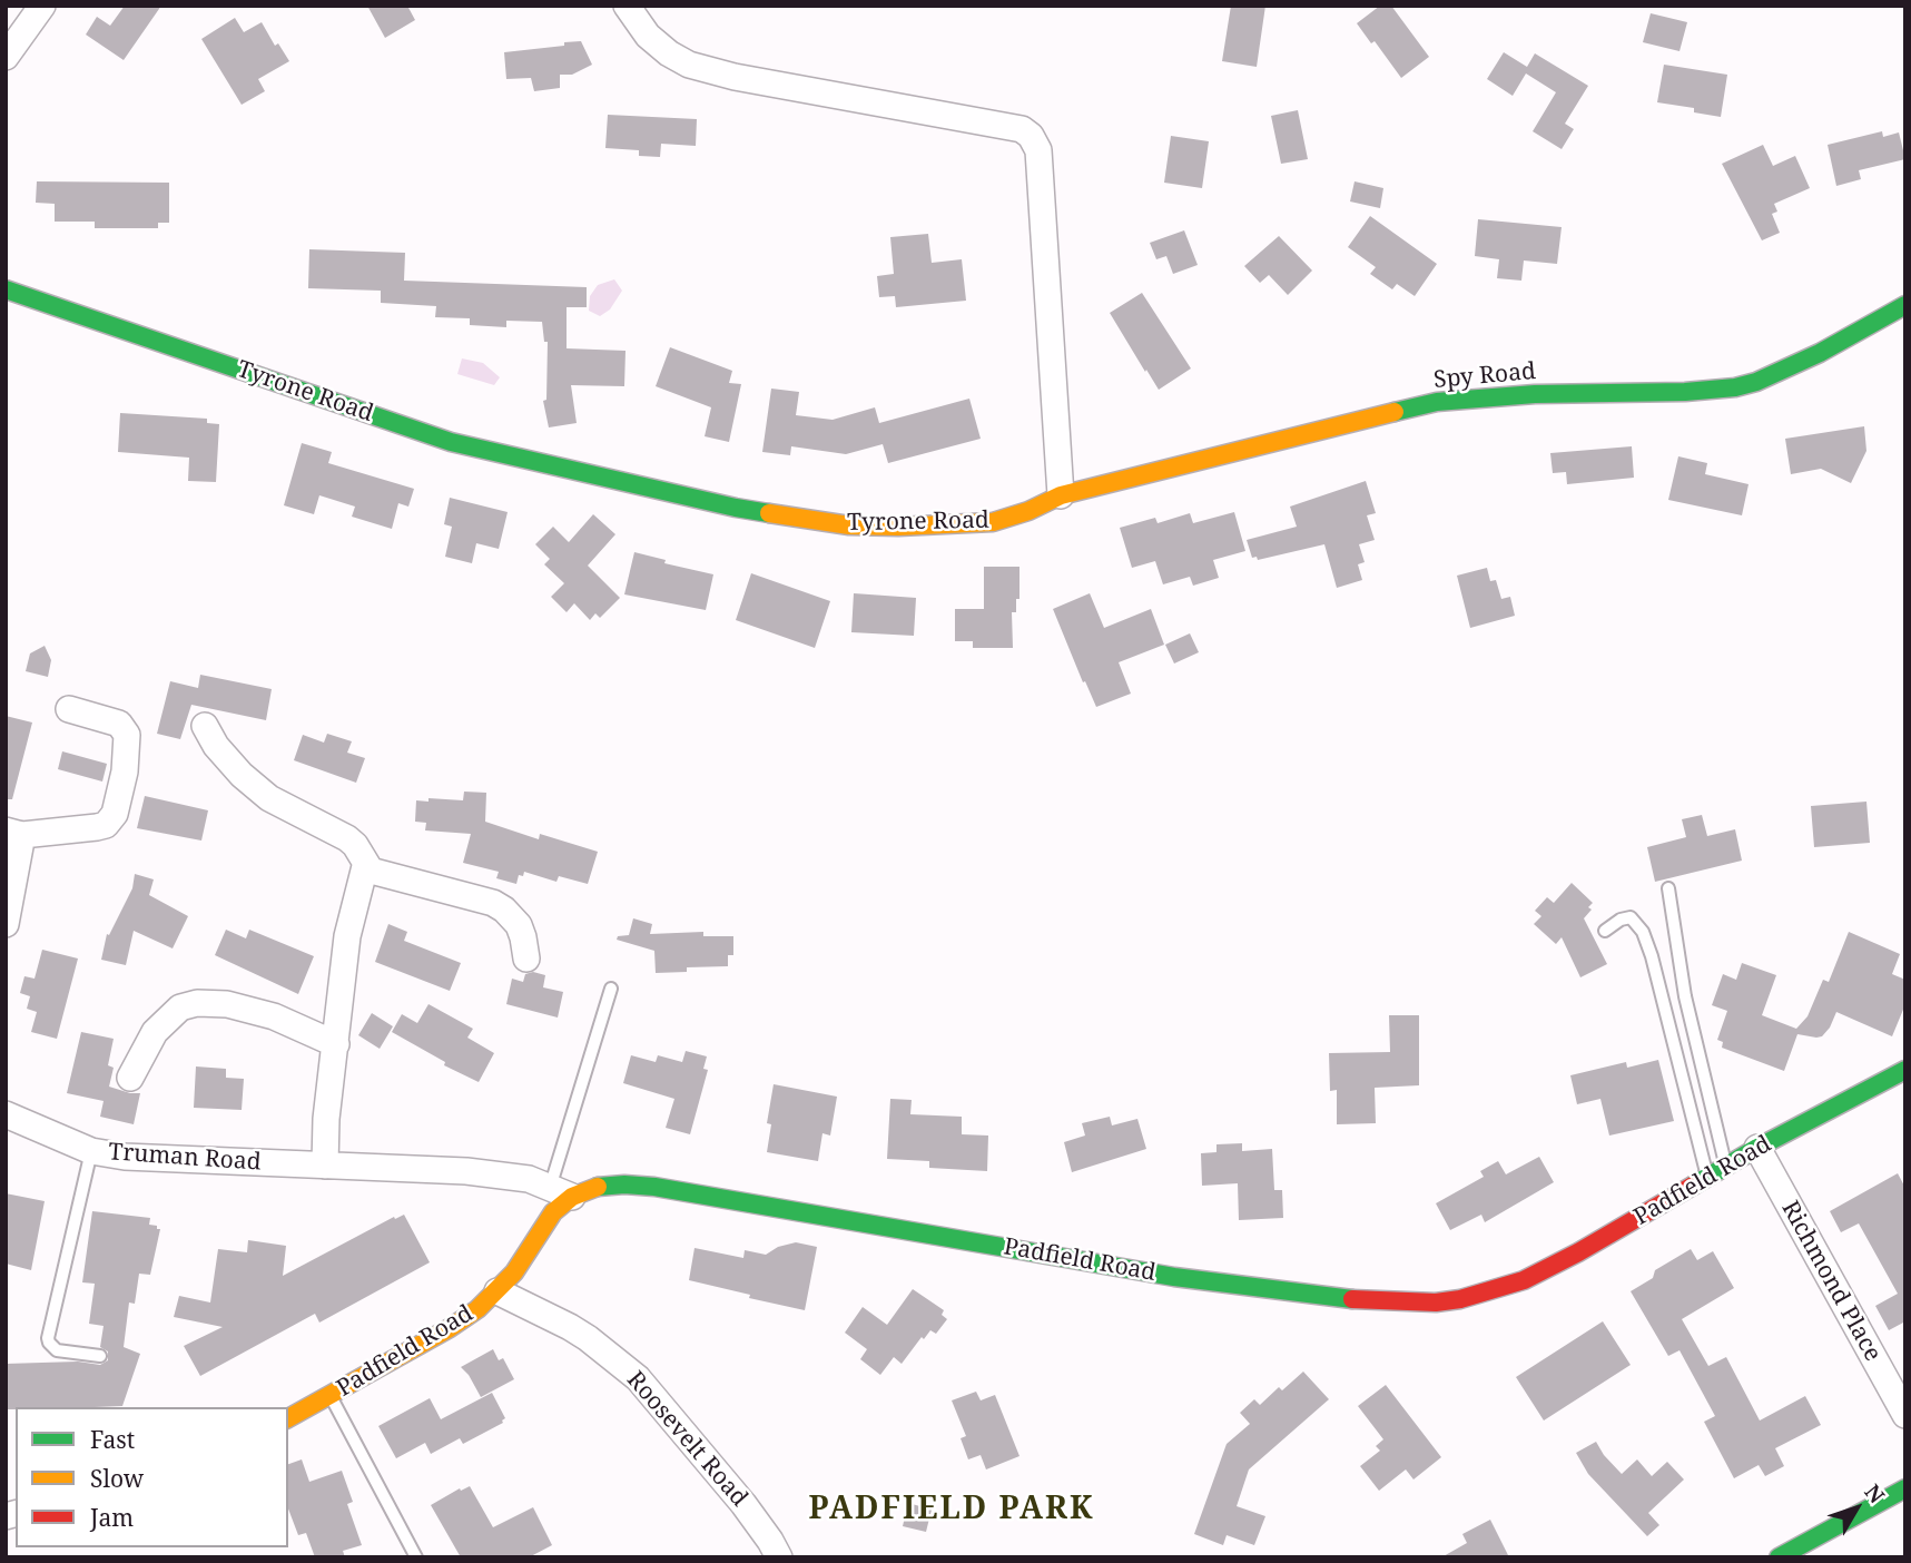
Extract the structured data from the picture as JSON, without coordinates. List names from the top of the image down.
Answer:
{
  "streets": {
    "street": [
      "Spy Road",
      "Tyrone Road",
      "Truman Road",
      "Padfield Road",
      "Richmond Place",
      "Roosevelt Road"
    ]
  },
  "crossings": [
    ["Spy Road", "Tyrone Road"],
    ["Truman Road", "Padfield Road"],
    ["Padfield Road", "Richmond Place"],
    ["Padfield Road", "Roosevelt Road"]
  ],
  "districts": ["PADFIELD PARK"],
  "legend": ["Fast", "Slow", "Jam"],
  "north": "top right"
}
